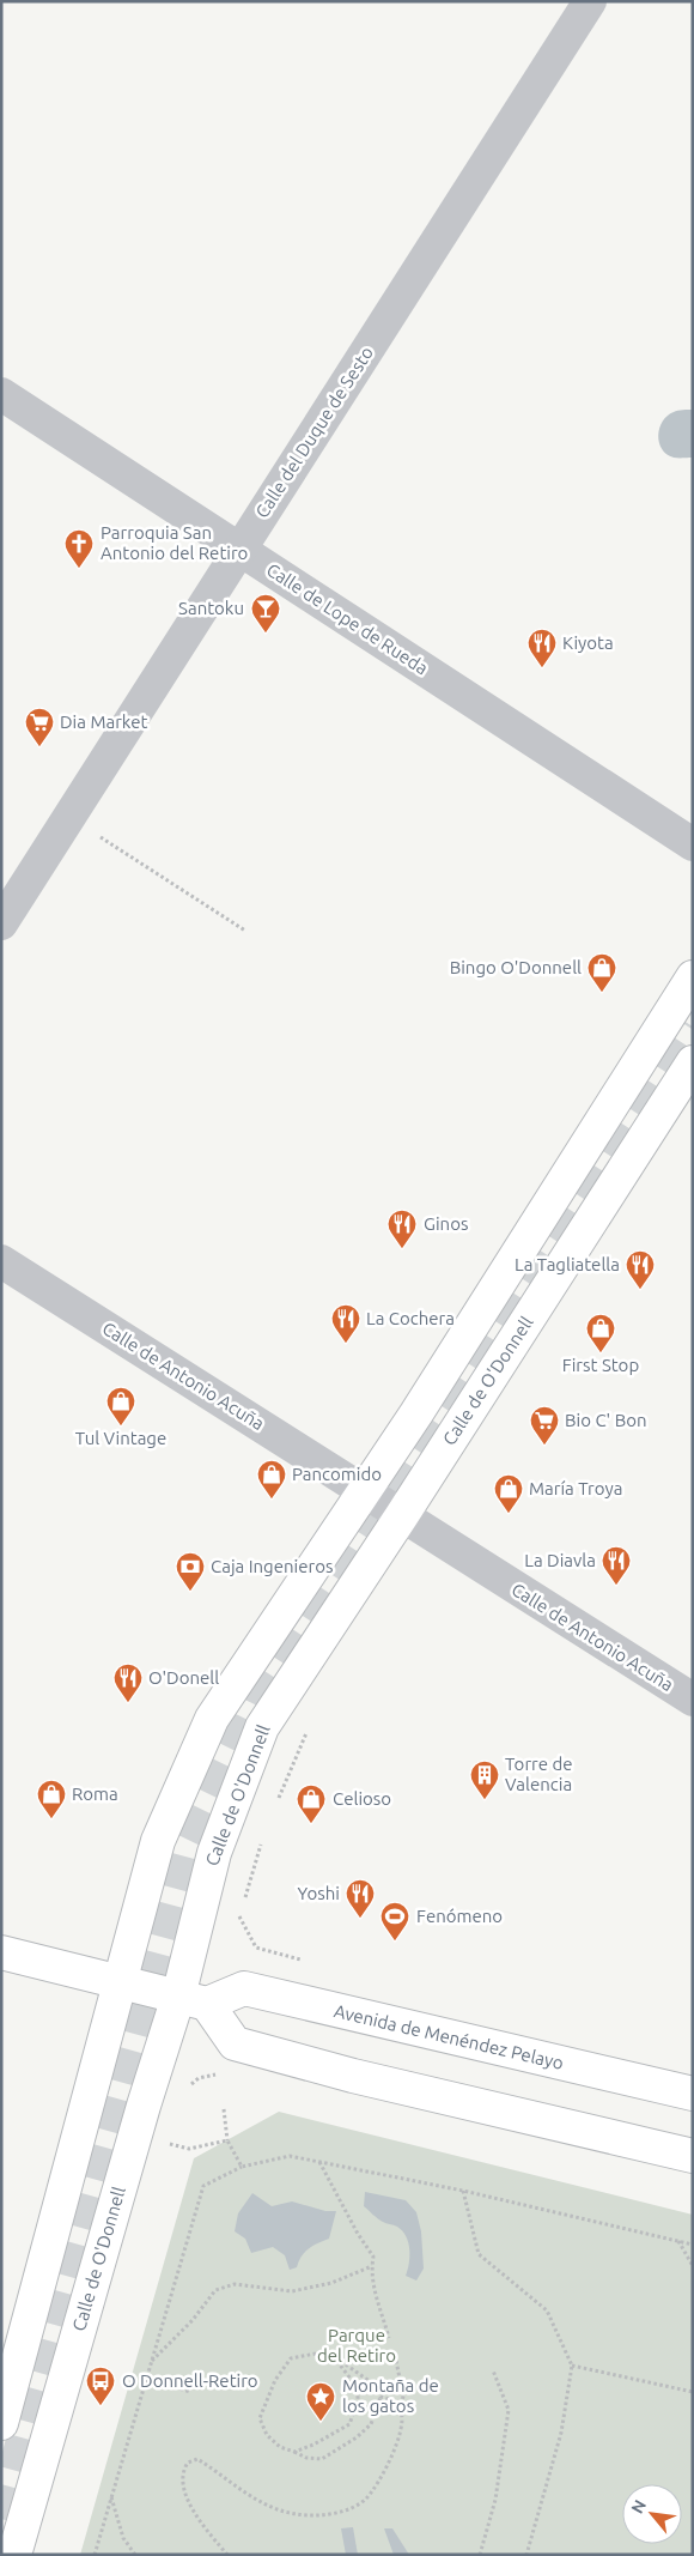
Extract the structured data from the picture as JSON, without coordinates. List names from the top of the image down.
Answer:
{
  "streets": {
    "main road": ["Calle de O'Donnell", "Avenida de Menéndez Pelayo"],
    "street": ["Calle del Duque de Sesto", "Calle de Lope de Rueda", "Calle de Antonio Acuña"]
  },
  "crossings": [
    ["Calle del Duque de Sesto", "Calle de Lope de Rueda"],
    ["Calle de Antonio Acuña", "Calle de O'Donnell"],
    ["Calle de O'Donnell", "Avenida de Menéndez Pelayo"]
  ],
  "parks": ["Parque del Retiro"],
  "places": {
    "church": ["Parroquia San Antonio del Retiro"],
    "bar": ["Santoku"],
    "restaurant": [
      "Kiyota",
      "Ginos",
      "La Tagliatella",
      "La Cochera",
      "La Diavla",
      "O'Donell",
      "Yoshi"
    ],
    "supermarket": ["Dia Market", "Bio C' Bon"],
    "shop": [
      "Bingo O'Donnell",
      "First Stop",
      "Tul Vintage",
      "Pancomido",
      "María Troya",
      "Roma",
      "Celioso"
    ],
    "bank": ["Caja Ingenieros"],
    "building": ["Torre de Valencia"],
    "sports": ["Fenómeno"],
    "bus stop": ["O Donnell-Retiro"],
    "place": ["Montaña de los gatos"]
  },
  "north": "top left"
}
